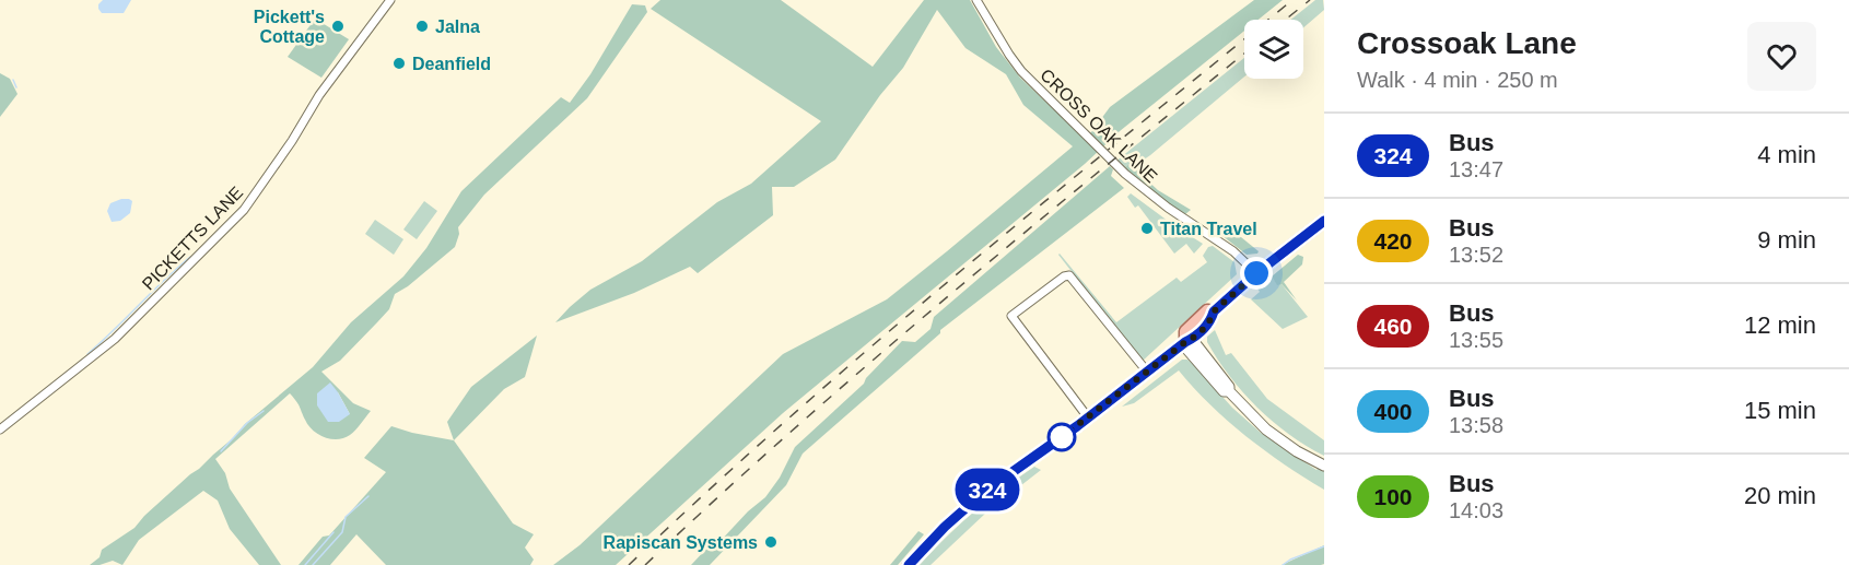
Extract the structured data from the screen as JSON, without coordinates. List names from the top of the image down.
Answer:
{
  "streets": {
    "street": ["CROSS OAK LANE", "PICKETTS LANE"]
  },
  "places": [
    "Pickett's Cottage",
    "Jalna",
    "Deanfield",
    "Titan Travel",
    "Rapiscan Systems"
  ],
  "lines": ["bus line 324"],
  "page": {
    "on_map": "324",
    "heading": ["Crossoak Lane", "Walk · 4 min · 250 m"],
    "list": [
      {
        "mark": "324",
        "name": "Bus",
        "note": "13:47",
        "value": "4 min"
      },
      {
        "mark": "420",
        "name": "Bus",
        "note": "13:52",
        "value": "9 min"
      },
      {
        "mark": "460",
        "name": "Bus",
        "note": "13:55",
        "value": "12 min"
      },
      {
        "mark": "400",
        "name": "Bus",
        "note": "13:58",
        "value": "15 min"
      },
      {
        "mark": "100",
        "name": "Bus",
        "note": "14:03",
        "value": "20 min"
      }
    ]
  }
}
